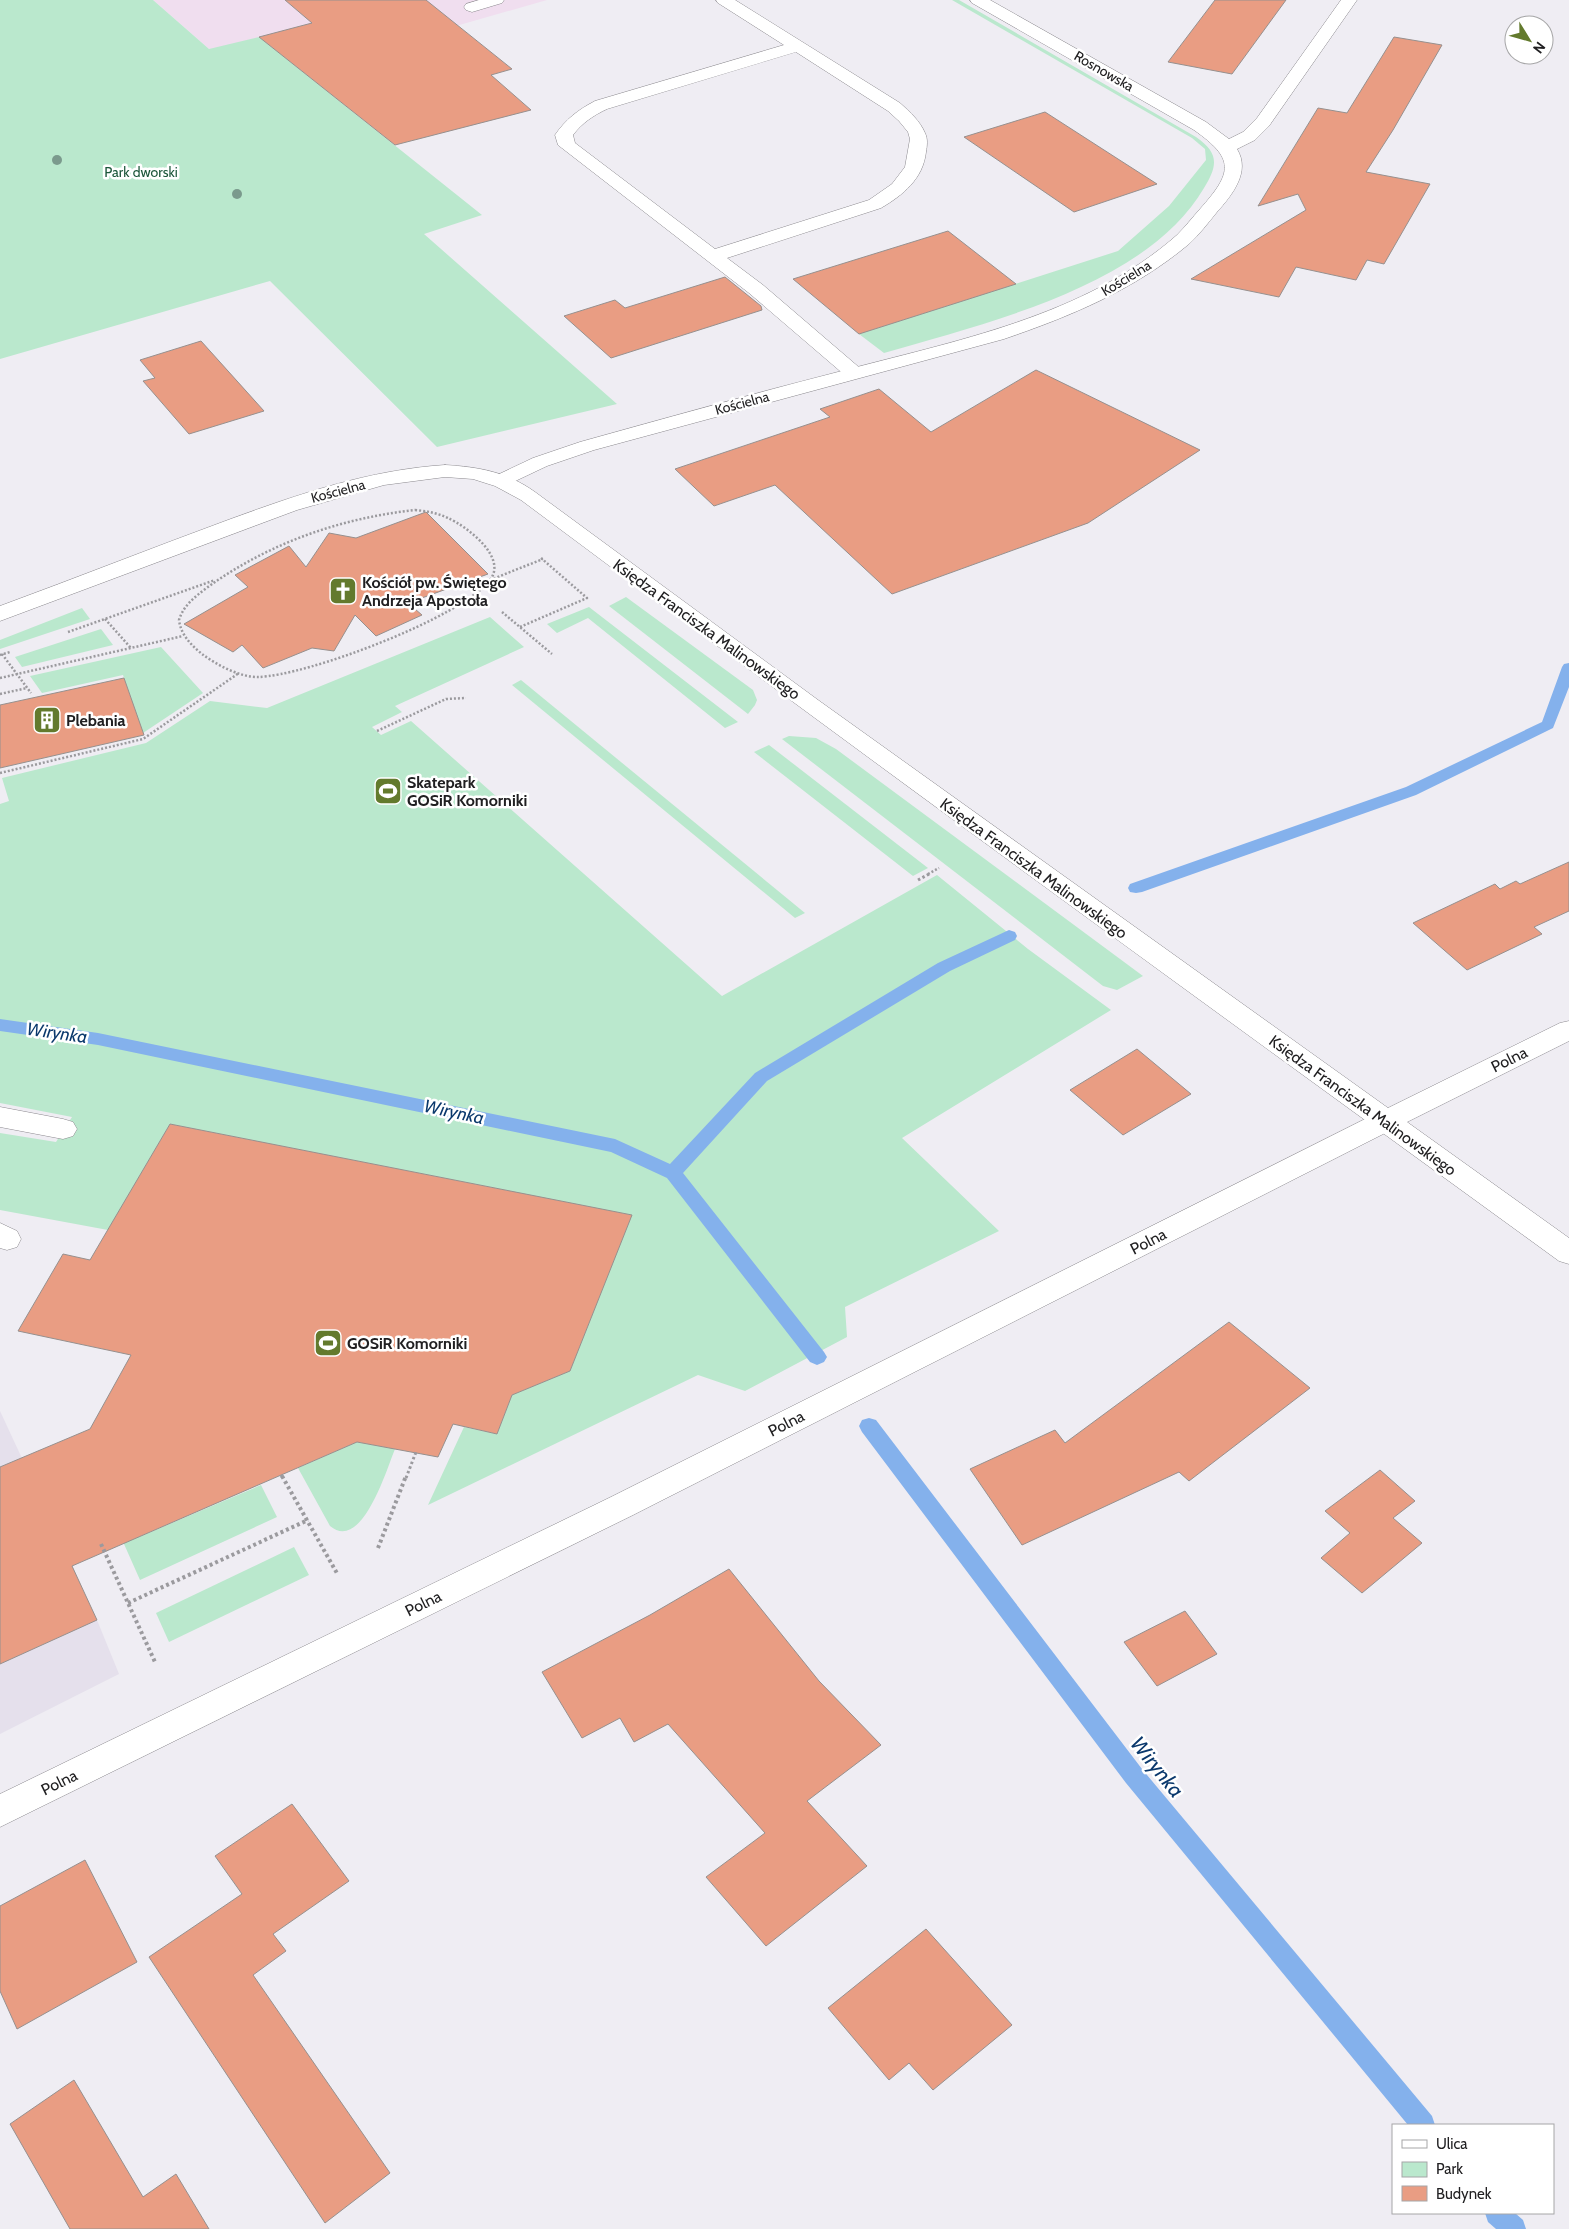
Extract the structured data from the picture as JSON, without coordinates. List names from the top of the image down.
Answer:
{
  "streets": {
    "street": [
      "Rosnowska",
      "Kościelna",
      "Księdza Franciszka Malinowskiego",
      "Polna"
    ]
  },
  "crossings": [
    ["Rosnowska", "Kościelna"],
    ["Kościelna", "Księdza Franciszka Malinowskiego"],
    ["Księdza Franciszka Malinowskiego", "Polna"]
  ],
  "water": ["Wirynka"],
  "parks": ["Park dworski"],
  "places": {
    "church": ["Kościół pw. Świętego Andrzeja Apostoła"],
    "building": ["Plebania"],
    "sports": ["Skatepark GOSiR Komorniki", "GOSiR Komorniki"]
  },
  "legend": ["Ulica", "Park", "Budynek"],
  "north": "bottom right"
}
